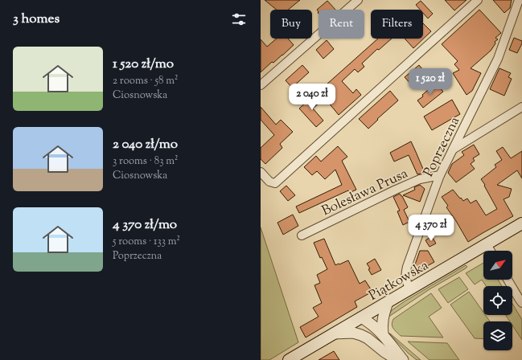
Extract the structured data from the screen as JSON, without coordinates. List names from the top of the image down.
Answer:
{
  "streets": {
    "main road": ["Piątkowska"],
    "street": ["Poprzeczna", "Bolesława Prusa"]
  },
  "crossings": [
    ["Poprzeczna", "Bolesława Prusa"],
    ["Poprzeczna", "Piątkowska"]
  ],
  "north": "top right",
  "page": {
    "heading": "3 homes",
    "chip": ["Buy", "Rent", "Filters"],
    "list": [
      {
        "name": "1 520 zł/mo",
        "note": "2 rooms · 58 m² · Ciosnowska"
      },
      {
        "name": "2 040 zł/mo",
        "note": "3 rooms · 83 m² · Ciosnowska"
      },
      {
        "name": "4 370 zł/mo",
        "note": "5 rooms · 133 m² · Poprzeczna"
      }
    ],
    "price": ["1 520 zł", "2 040 zł", "4 370 zł"]
  }
}
